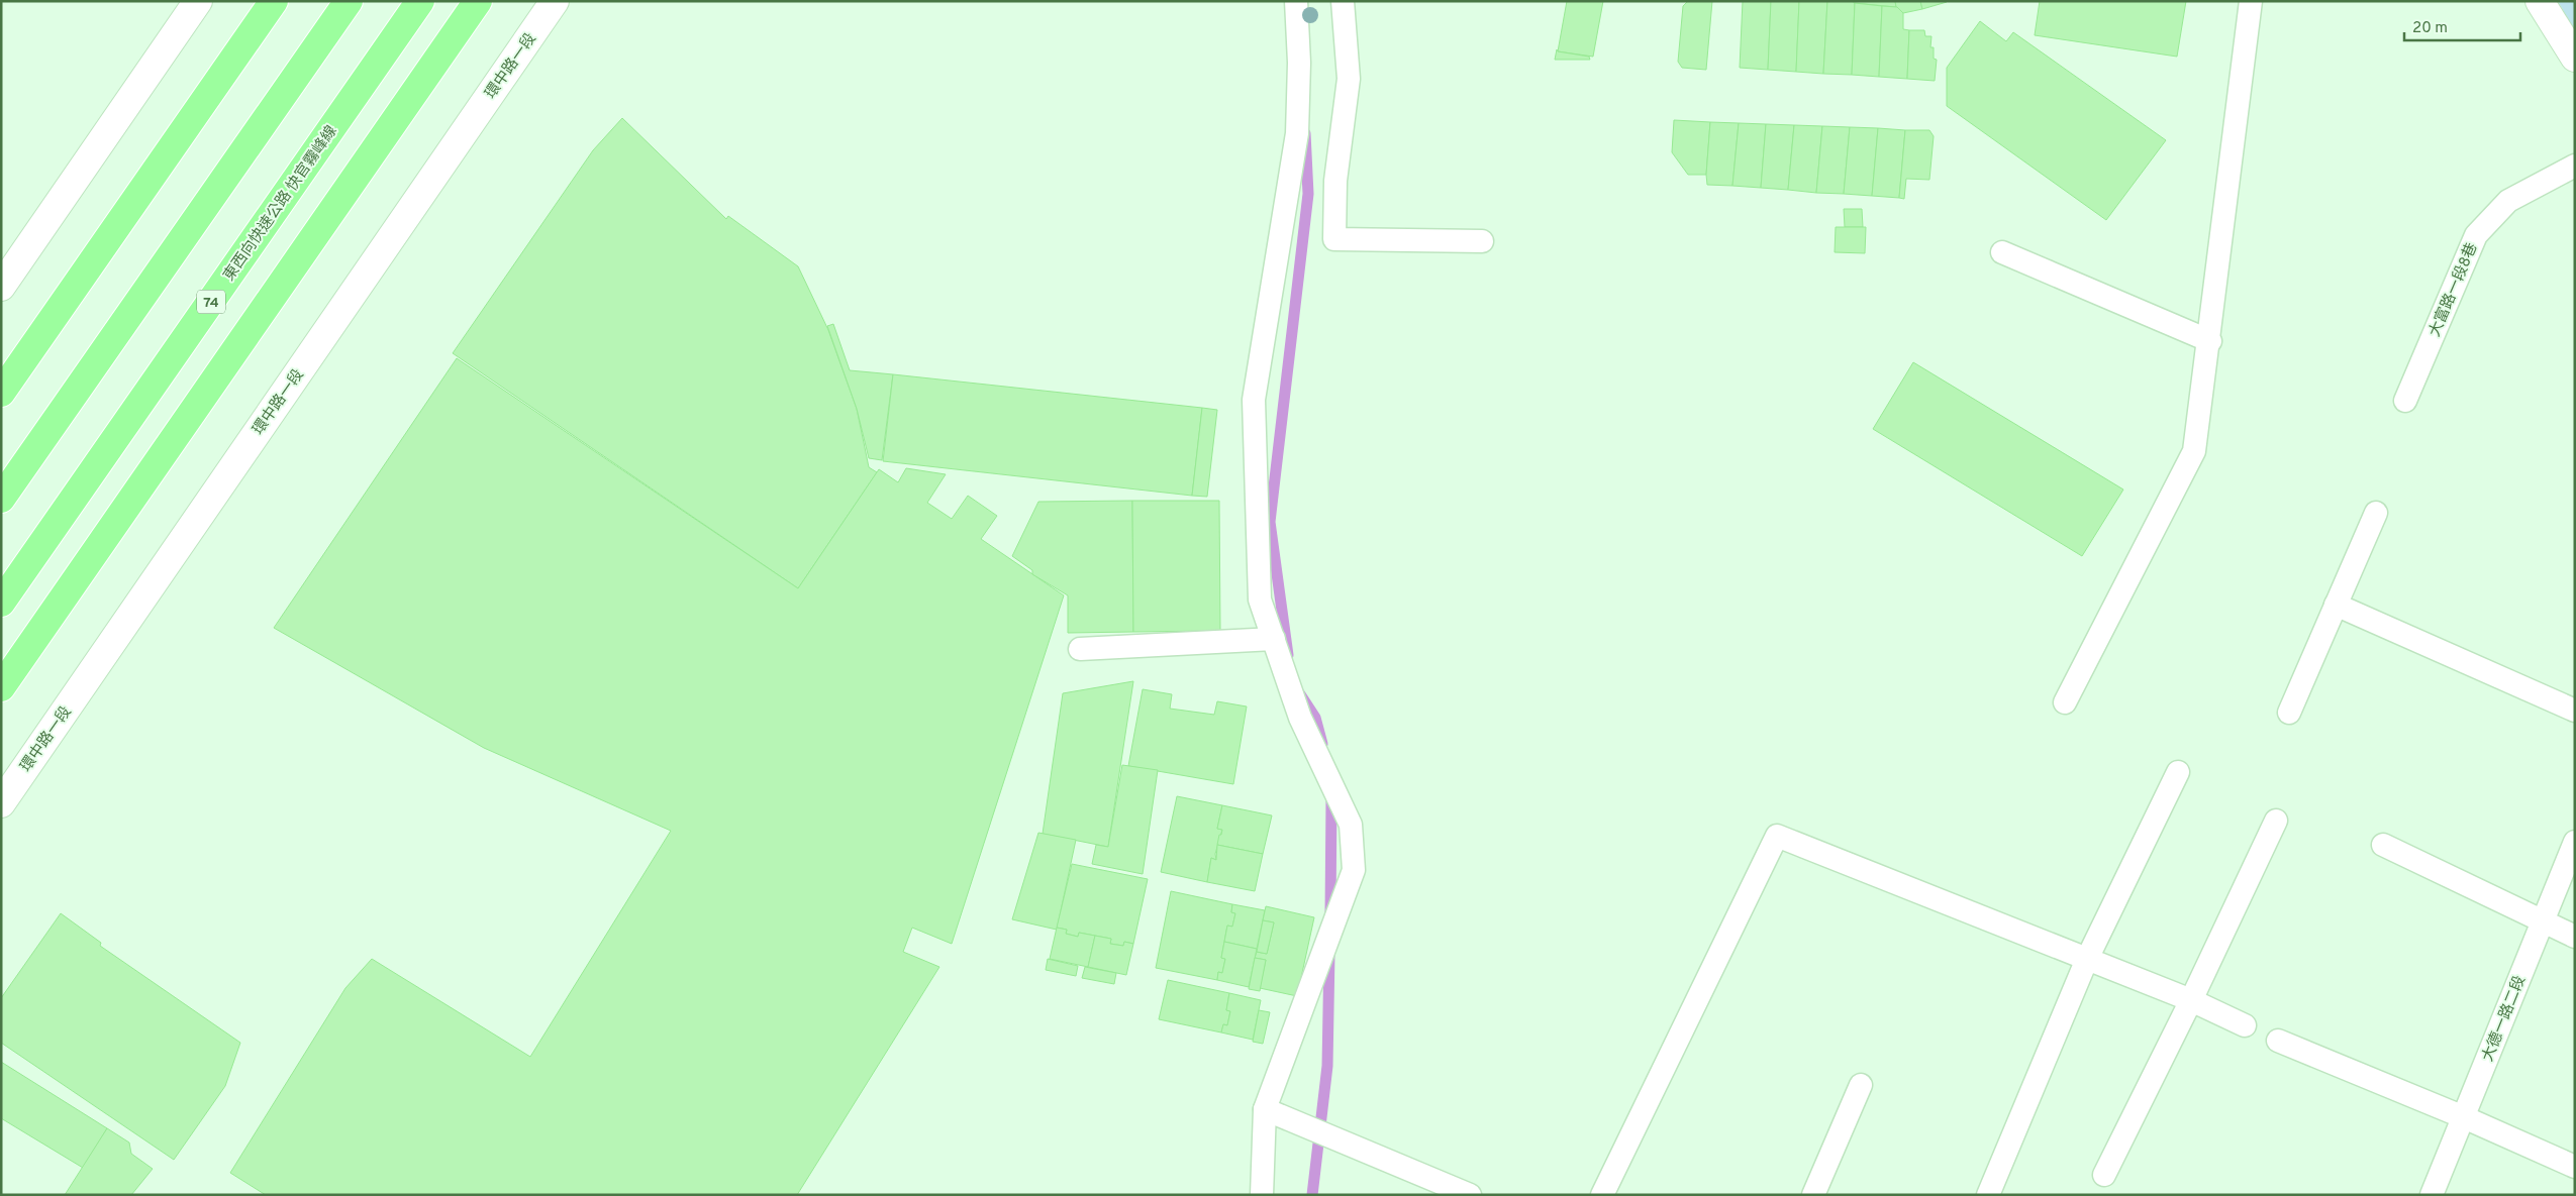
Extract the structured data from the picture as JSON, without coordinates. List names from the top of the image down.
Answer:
{
  "streets": {
    "highway": ["東西向快速公路 快官霧峰線", "74"],
    "street": ["環中路一段"],
    "lane": ["大富路一段8巷", "大德一路二段"]
  },
  "scale_bar": "20 m"
}
